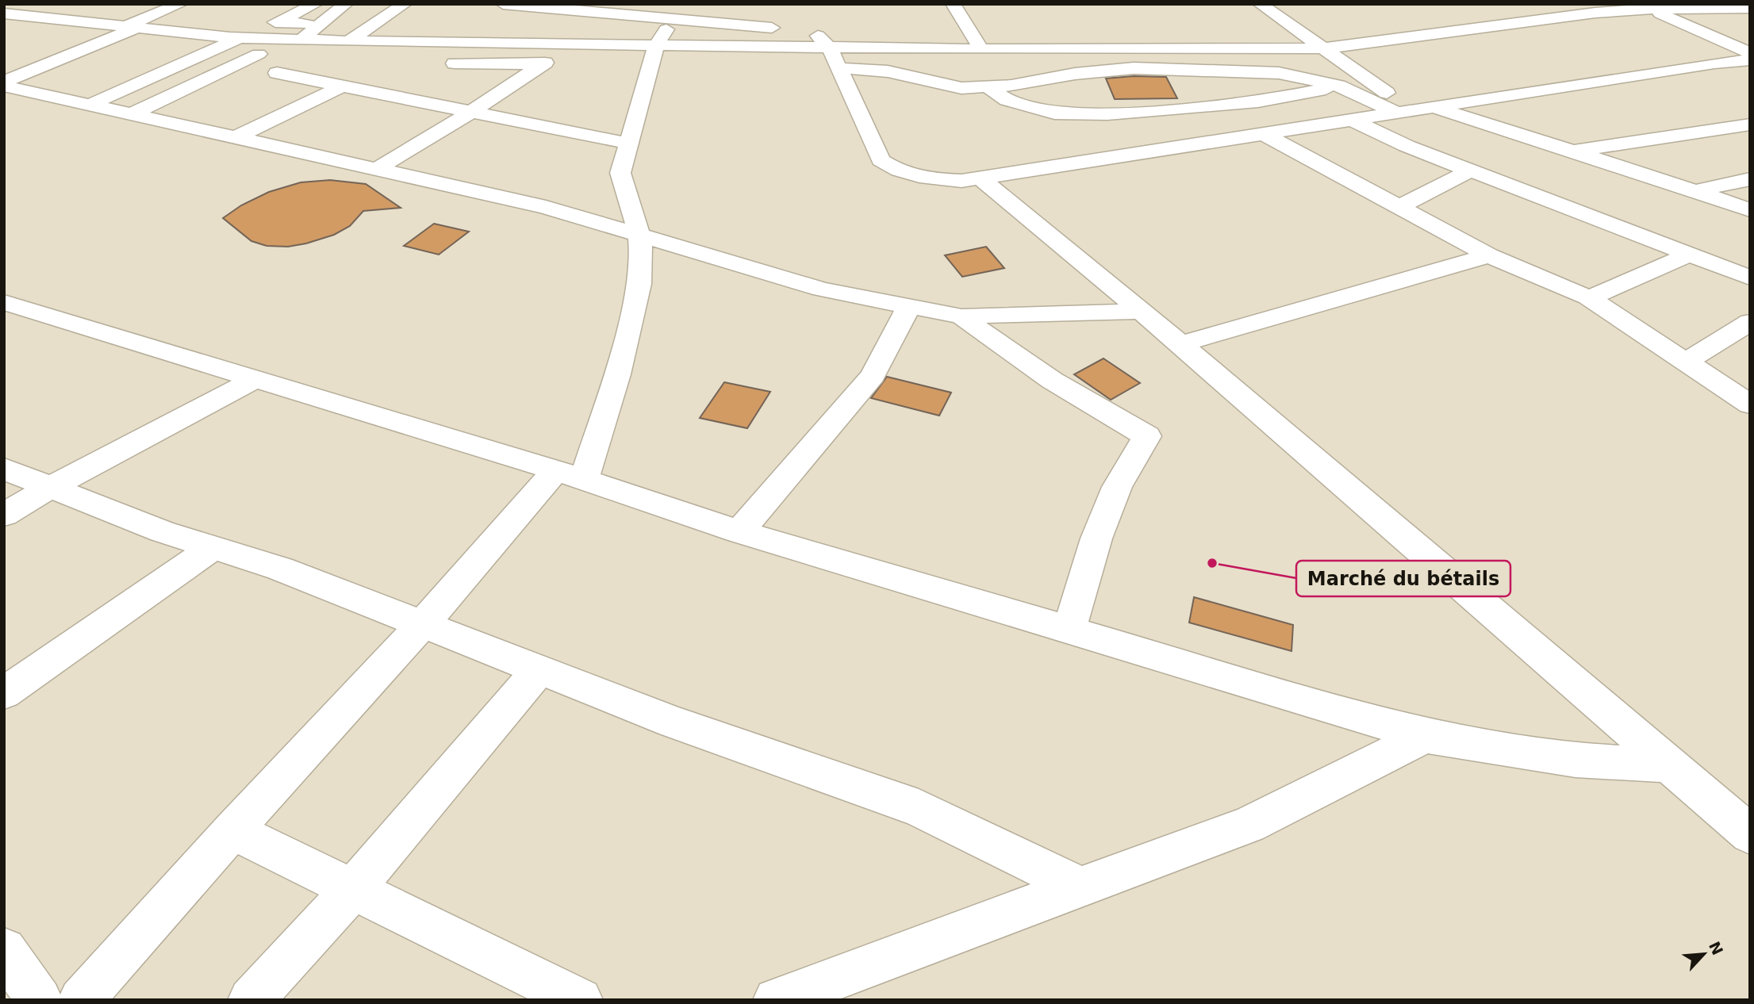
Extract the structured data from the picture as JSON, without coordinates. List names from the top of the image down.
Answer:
{
  "places": ["Marché du bétails"],
  "north": "top right"
}
